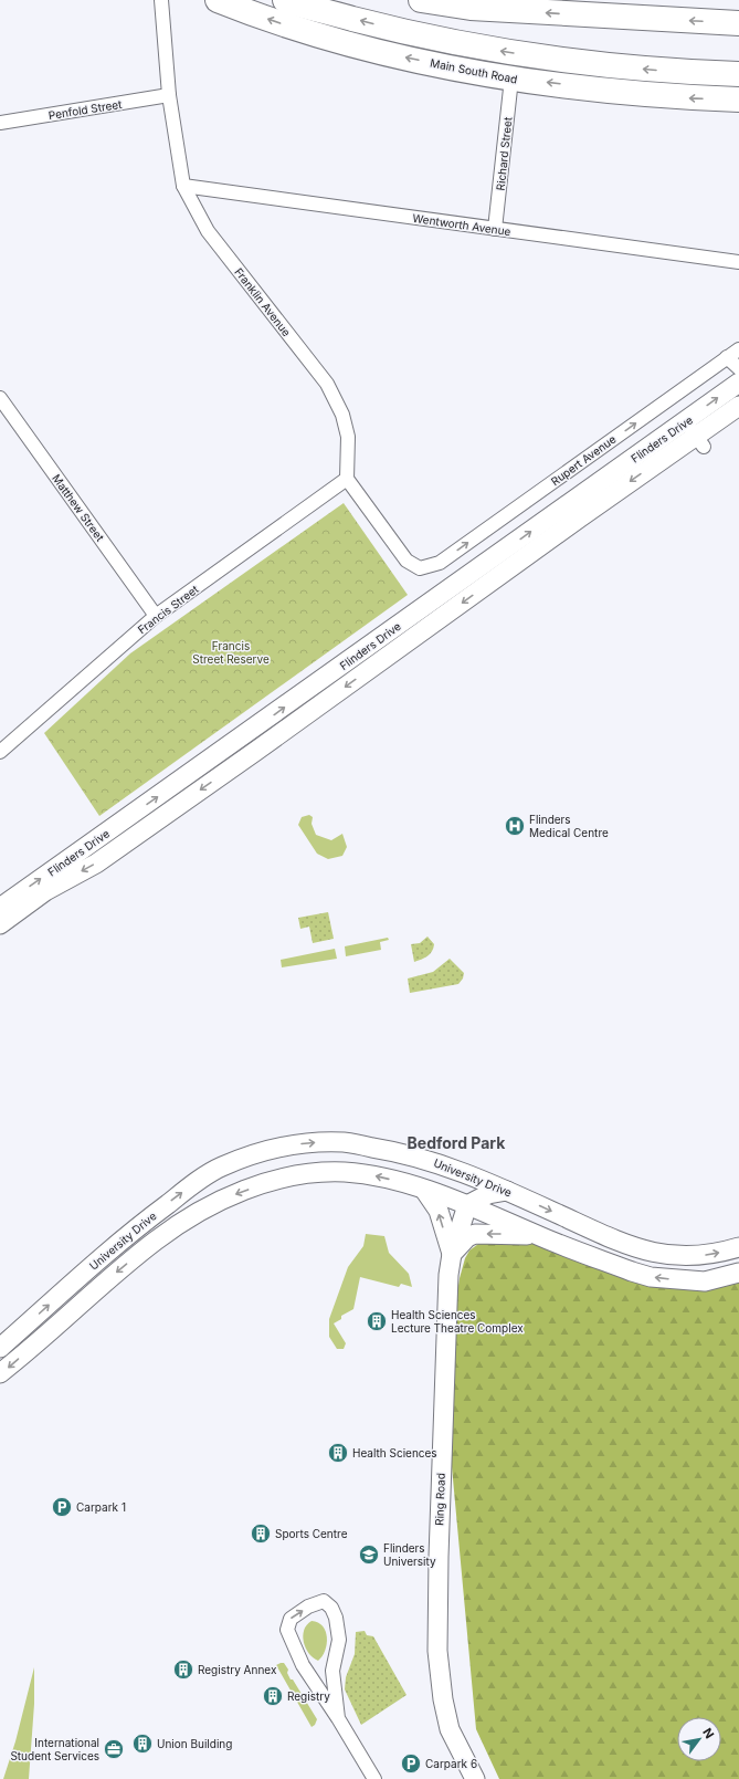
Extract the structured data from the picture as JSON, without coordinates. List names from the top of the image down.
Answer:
{
  "streets": {
    "highway": ["Main South Road"],
    "street": [
      "Penfold Street",
      "Richard Street",
      "Wentworth Avenue",
      "Franklin Avenue",
      "Flinders Drive",
      "Rupert Avenue",
      "Matthew Street",
      "Francis Street",
      "University Drive",
      "Ring Road"
    ]
  },
  "crossings": [
    ["Main South Road", "Richard Street"],
    ["Penfold Street", "Franklin Avenue"],
    ["Richard Street", "Wentworth Avenue"],
    ["Wentworth Avenue", "Franklin Avenue"],
    ["Franklin Avenue", "Rupert Avenue"],
    ["Franklin Avenue", "Francis Street"],
    ["Rupert Avenue", "Francis Street"],
    ["Matthew Street", "Francis Street"],
    ["University Drive", "Ring Road"]
  ],
  "one_way": ["Rupert Avenue"],
  "districts": ["Bedford Park"],
  "parks": ["Francis Street Reserve"],
  "places": {
    "hospital": ["Flinders Medical Centre"],
    "building": [
      "Health Sciences Lecture Theatre Complex",
      "Health Sciences",
      "Sports Centre",
      "Registry Annex",
      "Registry",
      "Union Building"
    ],
    "parking": ["Carpark 1", "Carpark 6"],
    "school or university": ["Flinders University"],
    "office": ["International Student Services"]
  },
  "north": "top right"
}
